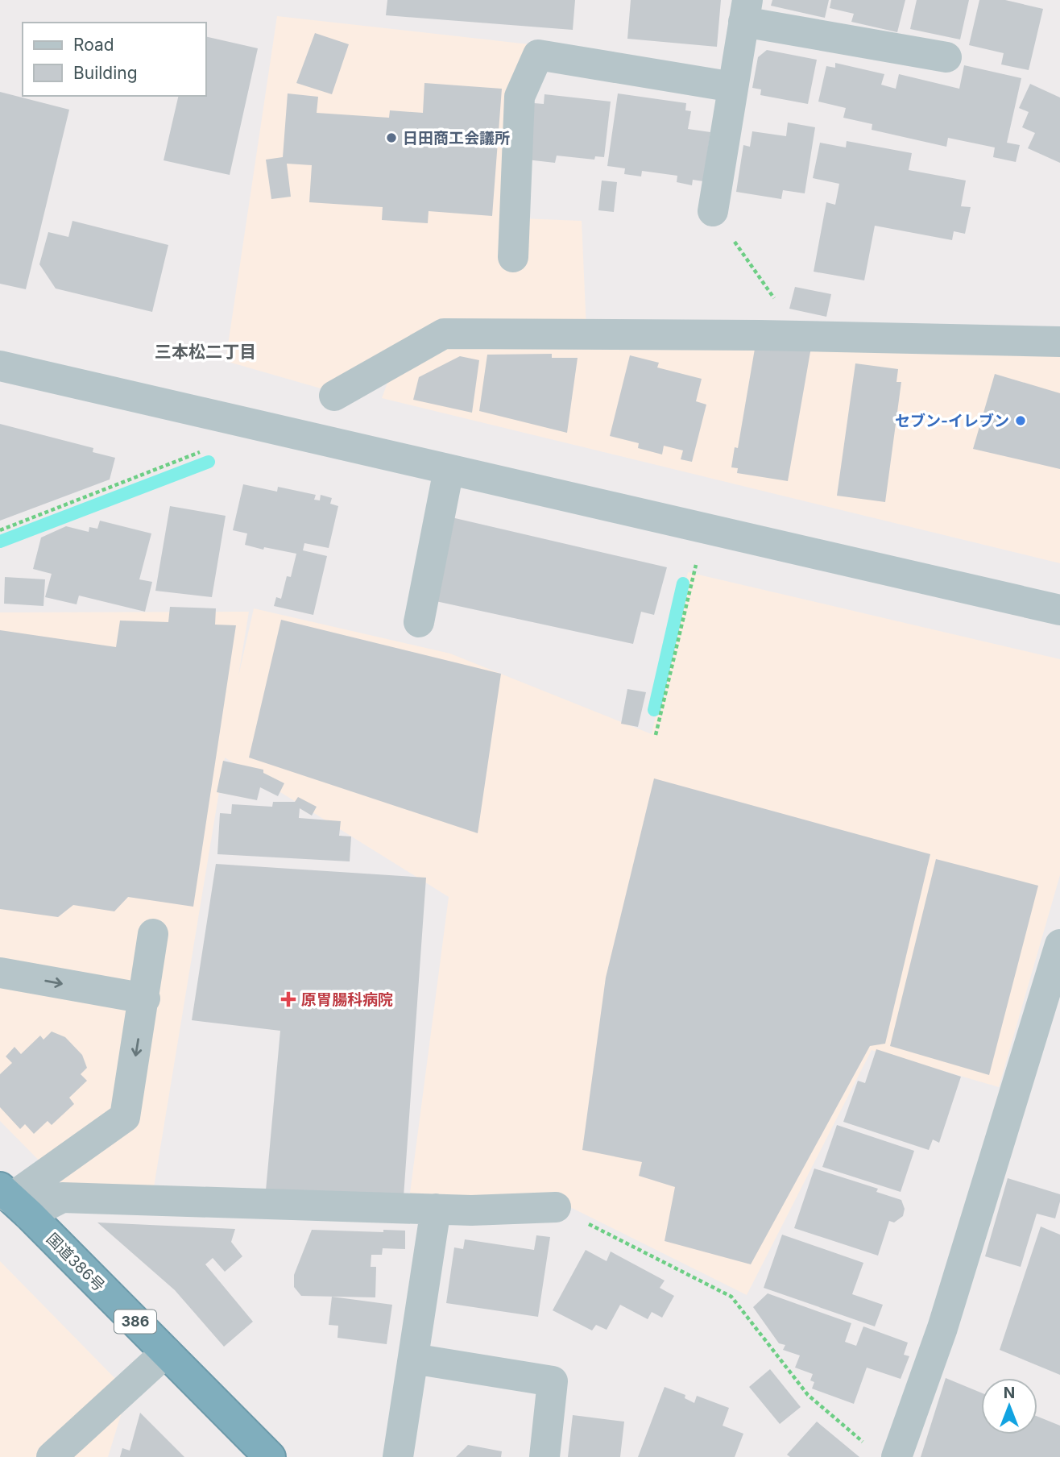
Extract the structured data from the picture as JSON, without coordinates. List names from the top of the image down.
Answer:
{
  "streets": {
    "highway": ["国道386号", "386"]
  },
  "districts": ["三本松二丁目"],
  "places": {
    "other": ["日田商工会議所", "セブン-イレブン"],
    "health": ["原胃腸科病院"]
  },
  "legend": ["Road", "Building"],
  "north": "top"
}
